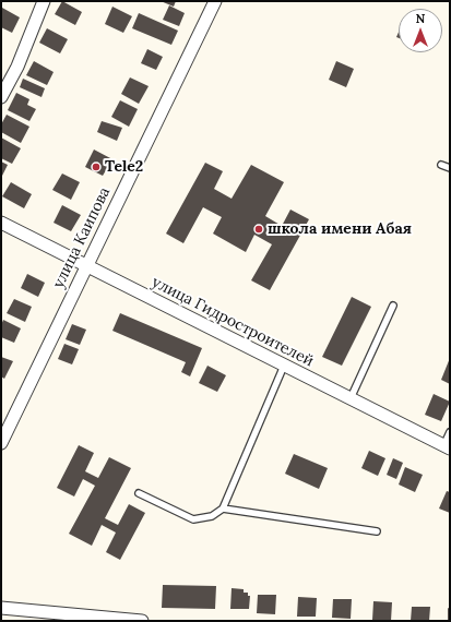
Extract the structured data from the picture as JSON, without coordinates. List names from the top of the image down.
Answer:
{
  "streets": {
    "street": ["улица Каипова", "улица Гидростроителей"]
  },
  "crossings": [
    ["улица Каипова", "улица Гидростроителей"]
  ],
  "places": ["Tele2", "школа имени Абая"],
  "north": "top"
}
